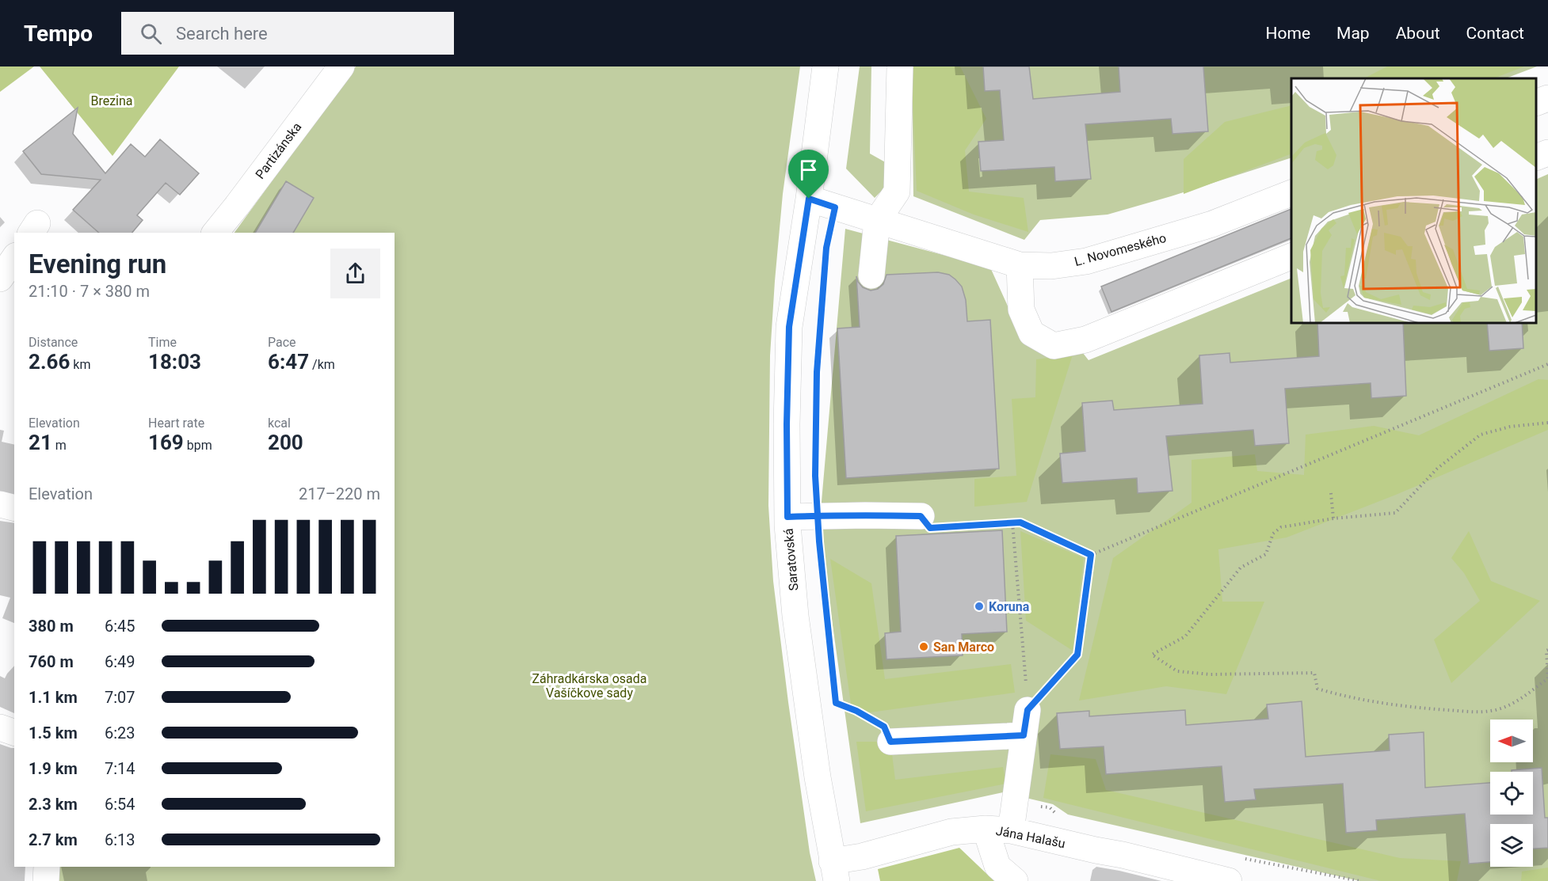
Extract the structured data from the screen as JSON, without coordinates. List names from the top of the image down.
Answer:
{
  "streets": {
    "street": [
      "Partizánska",
      "L. Novomeského",
      "Saratovská",
      "Jána Halašu"
    ]
  },
  "crossings": [
    ["L. Novomeského", "Saratovská"],
    ["Saratovská", "Jána Halašu"]
  ],
  "parks": ["Brezina", "Záhradkárska osada Vašíčkove sady"],
  "places": ["Koruna", "San Marco"],
  "north": "left",
  "page": {
    "header": "Tempo",
    "search": "Search here",
    "nav": [
      "Home",
      "Map",
      "About",
      "Contact"
    ],
    "heading": ["Evening run", "21:10 · 7 × 380 m"],
    "stats": [
      ["Distance", "2.66 km"],
      ["Time", "18:03"],
      ["Pace", "6:47 /km"],
      ["Elevation", "21 m"],
      ["Heart rate", "169 bpm"],
      ["kcal", "200"]
    ],
    "chart": ["Elevation", "217–220 m"],
    "list": [
      {
        "name": "380 m",
        "note": "6:45"
      },
      {
        "name": "760 m",
        "note": "6:49"
      },
      {
        "name": "1.1 km",
        "note": "7:07"
      },
      {
        "name": "1.5 km",
        "note": "6:23"
      },
      {
        "name": "1.9 km",
        "note": "7:14"
      },
      {
        "name": "2.3 km",
        "note": "6:54"
      },
      {
        "name": "2.7 km",
        "note": "6:13"
      }
    ]
  }
}
